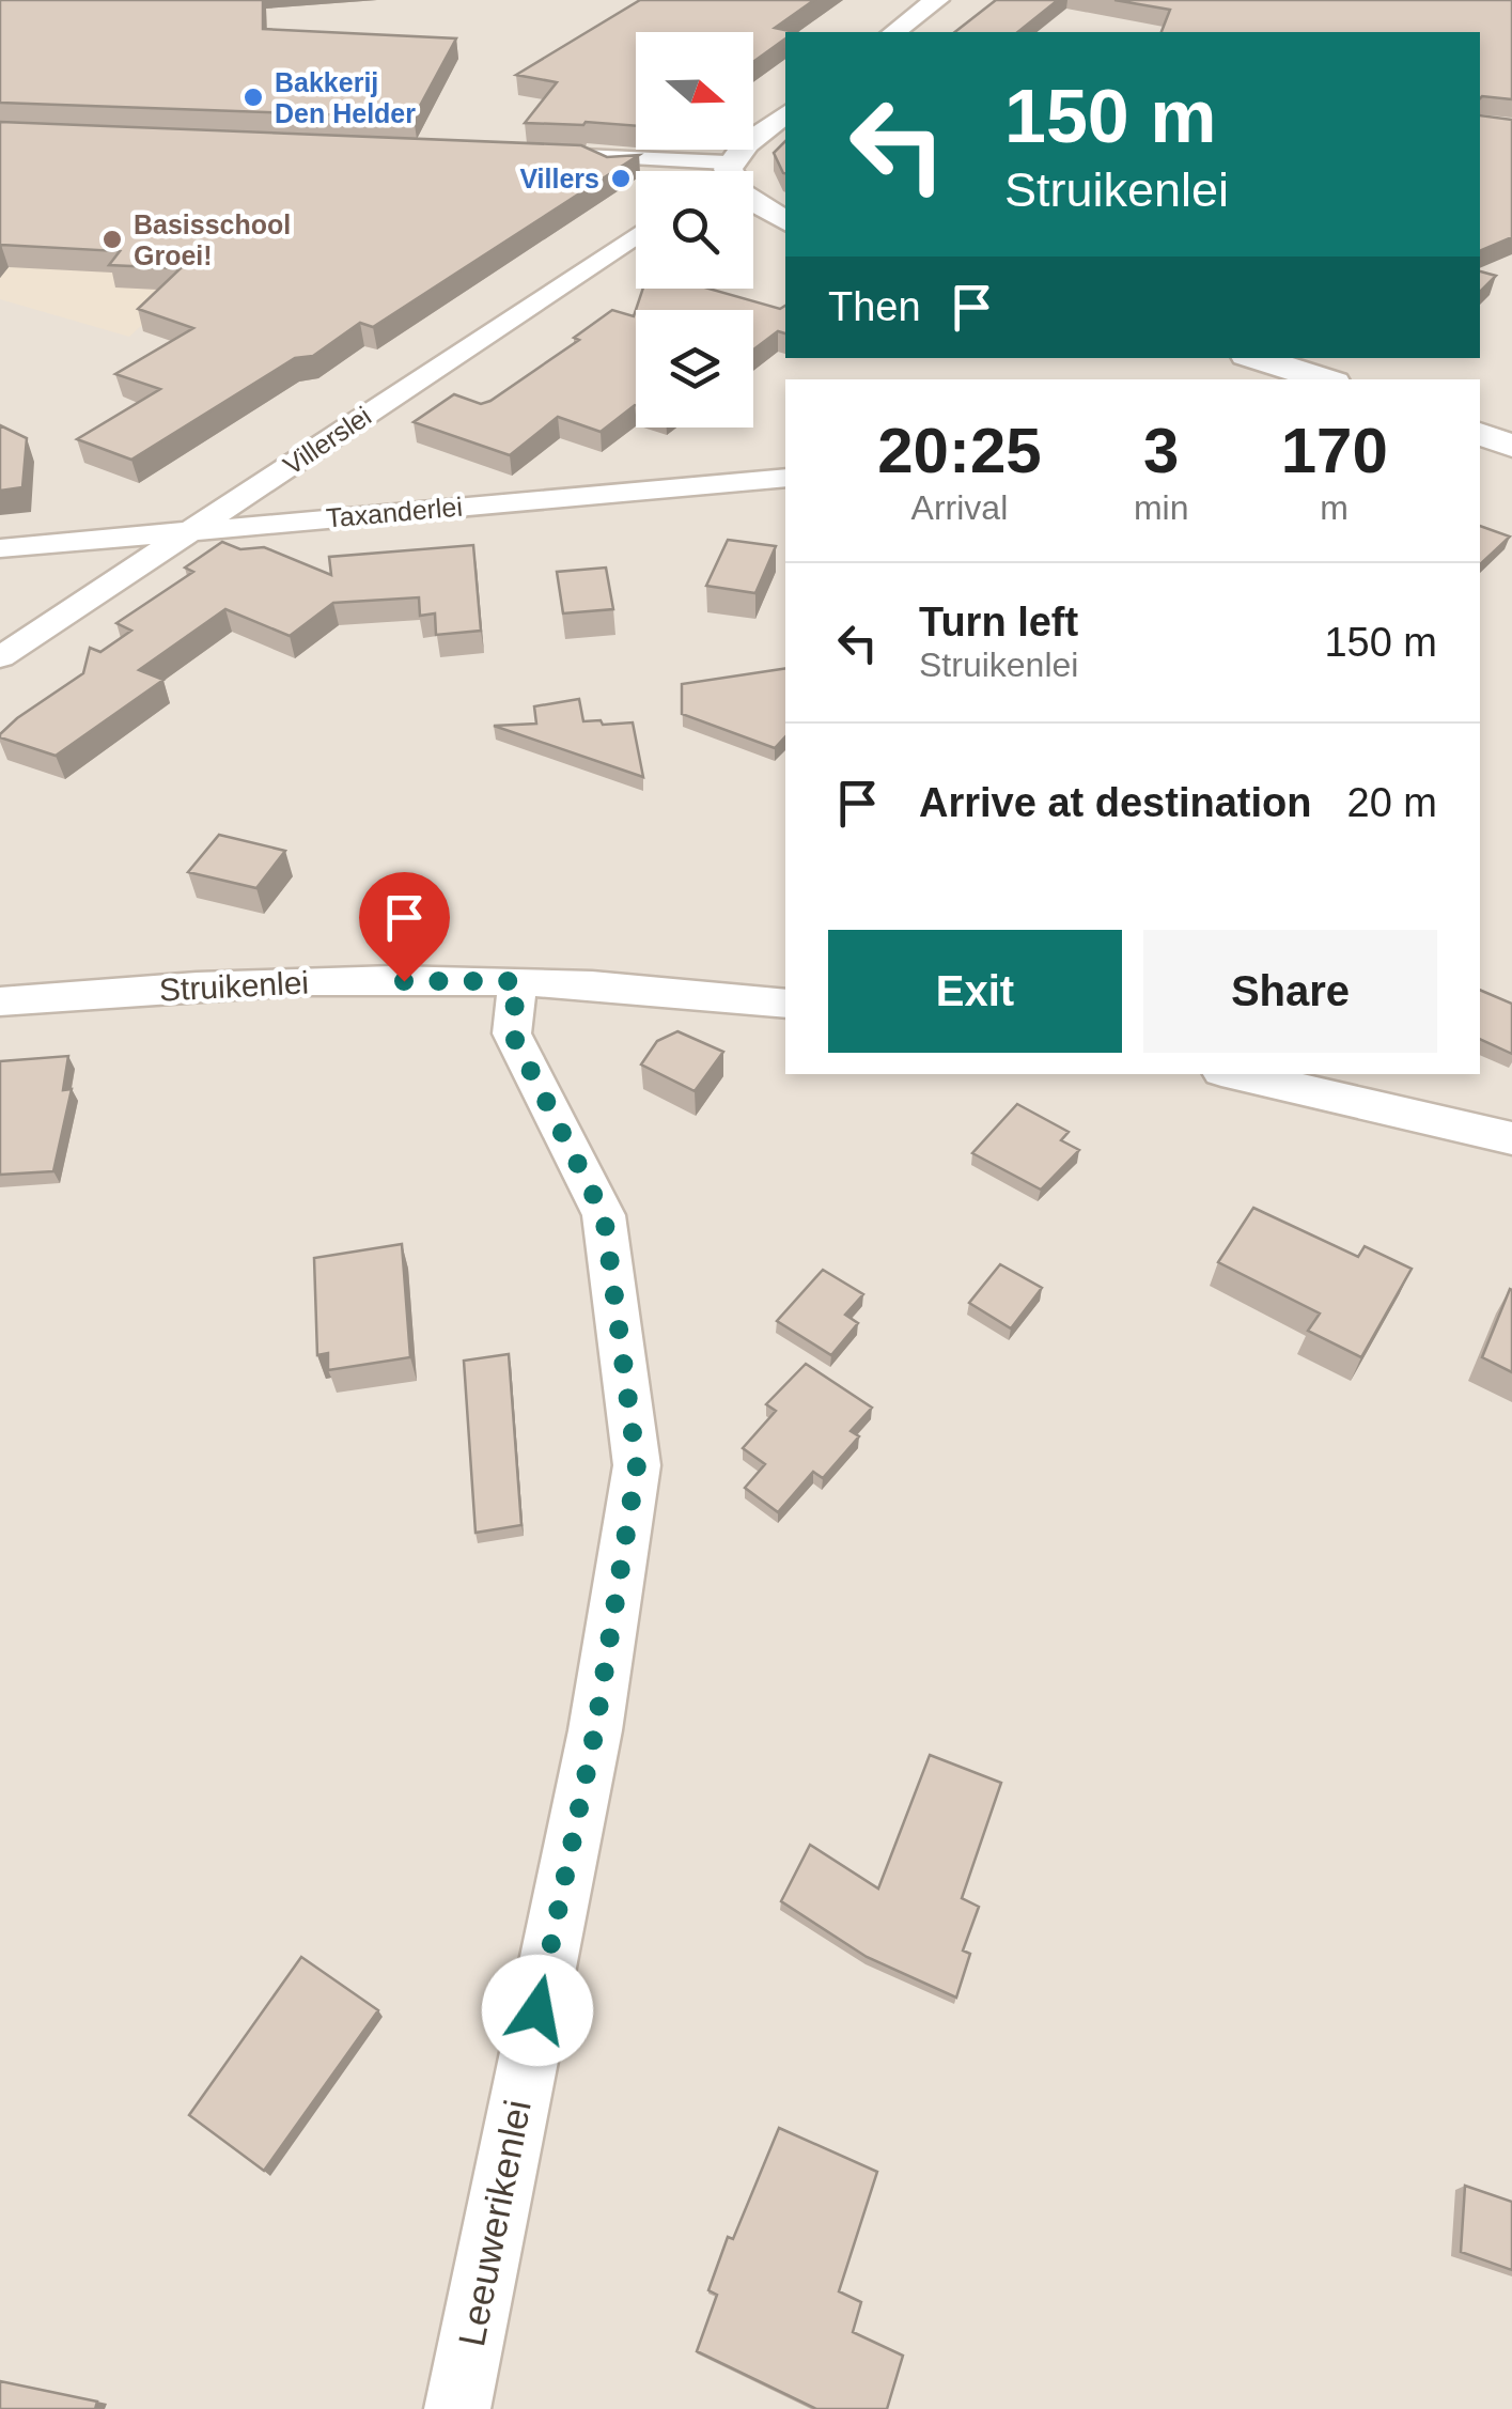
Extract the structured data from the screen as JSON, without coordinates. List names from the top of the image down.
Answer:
{
  "streets": {
    "street": [
      "Villerslei",
      "Taxanderlei",
      "Struikenlei",
      "Leeuwerikenlei"
    ]
  },
  "crossings": [
    ["Villerslei", "Taxanderlei"],
    ["Struikenlei", "Leeuwerikenlei"]
  ],
  "places": ["Bakkerij Den Helder", "Villers", "Basisschool Groei!"],
  "north": "right",
  "page": {
    "turn": ["150 m", "Struikenlei"],
    "then": "Then",
    "eta": [
      "20:25",
      "Arrival",
      "3",
      "min",
      "170",
      "m"
    ],
    "list": [
      {
        "name": "Turn left",
        "note": "Struikenlei",
        "value": "150 m"
      },
      {
        "name": "Arrive at destination",
        "value": "20 m"
      }
    ],
    "buttons": ["Exit", "Share"]
  }
}
